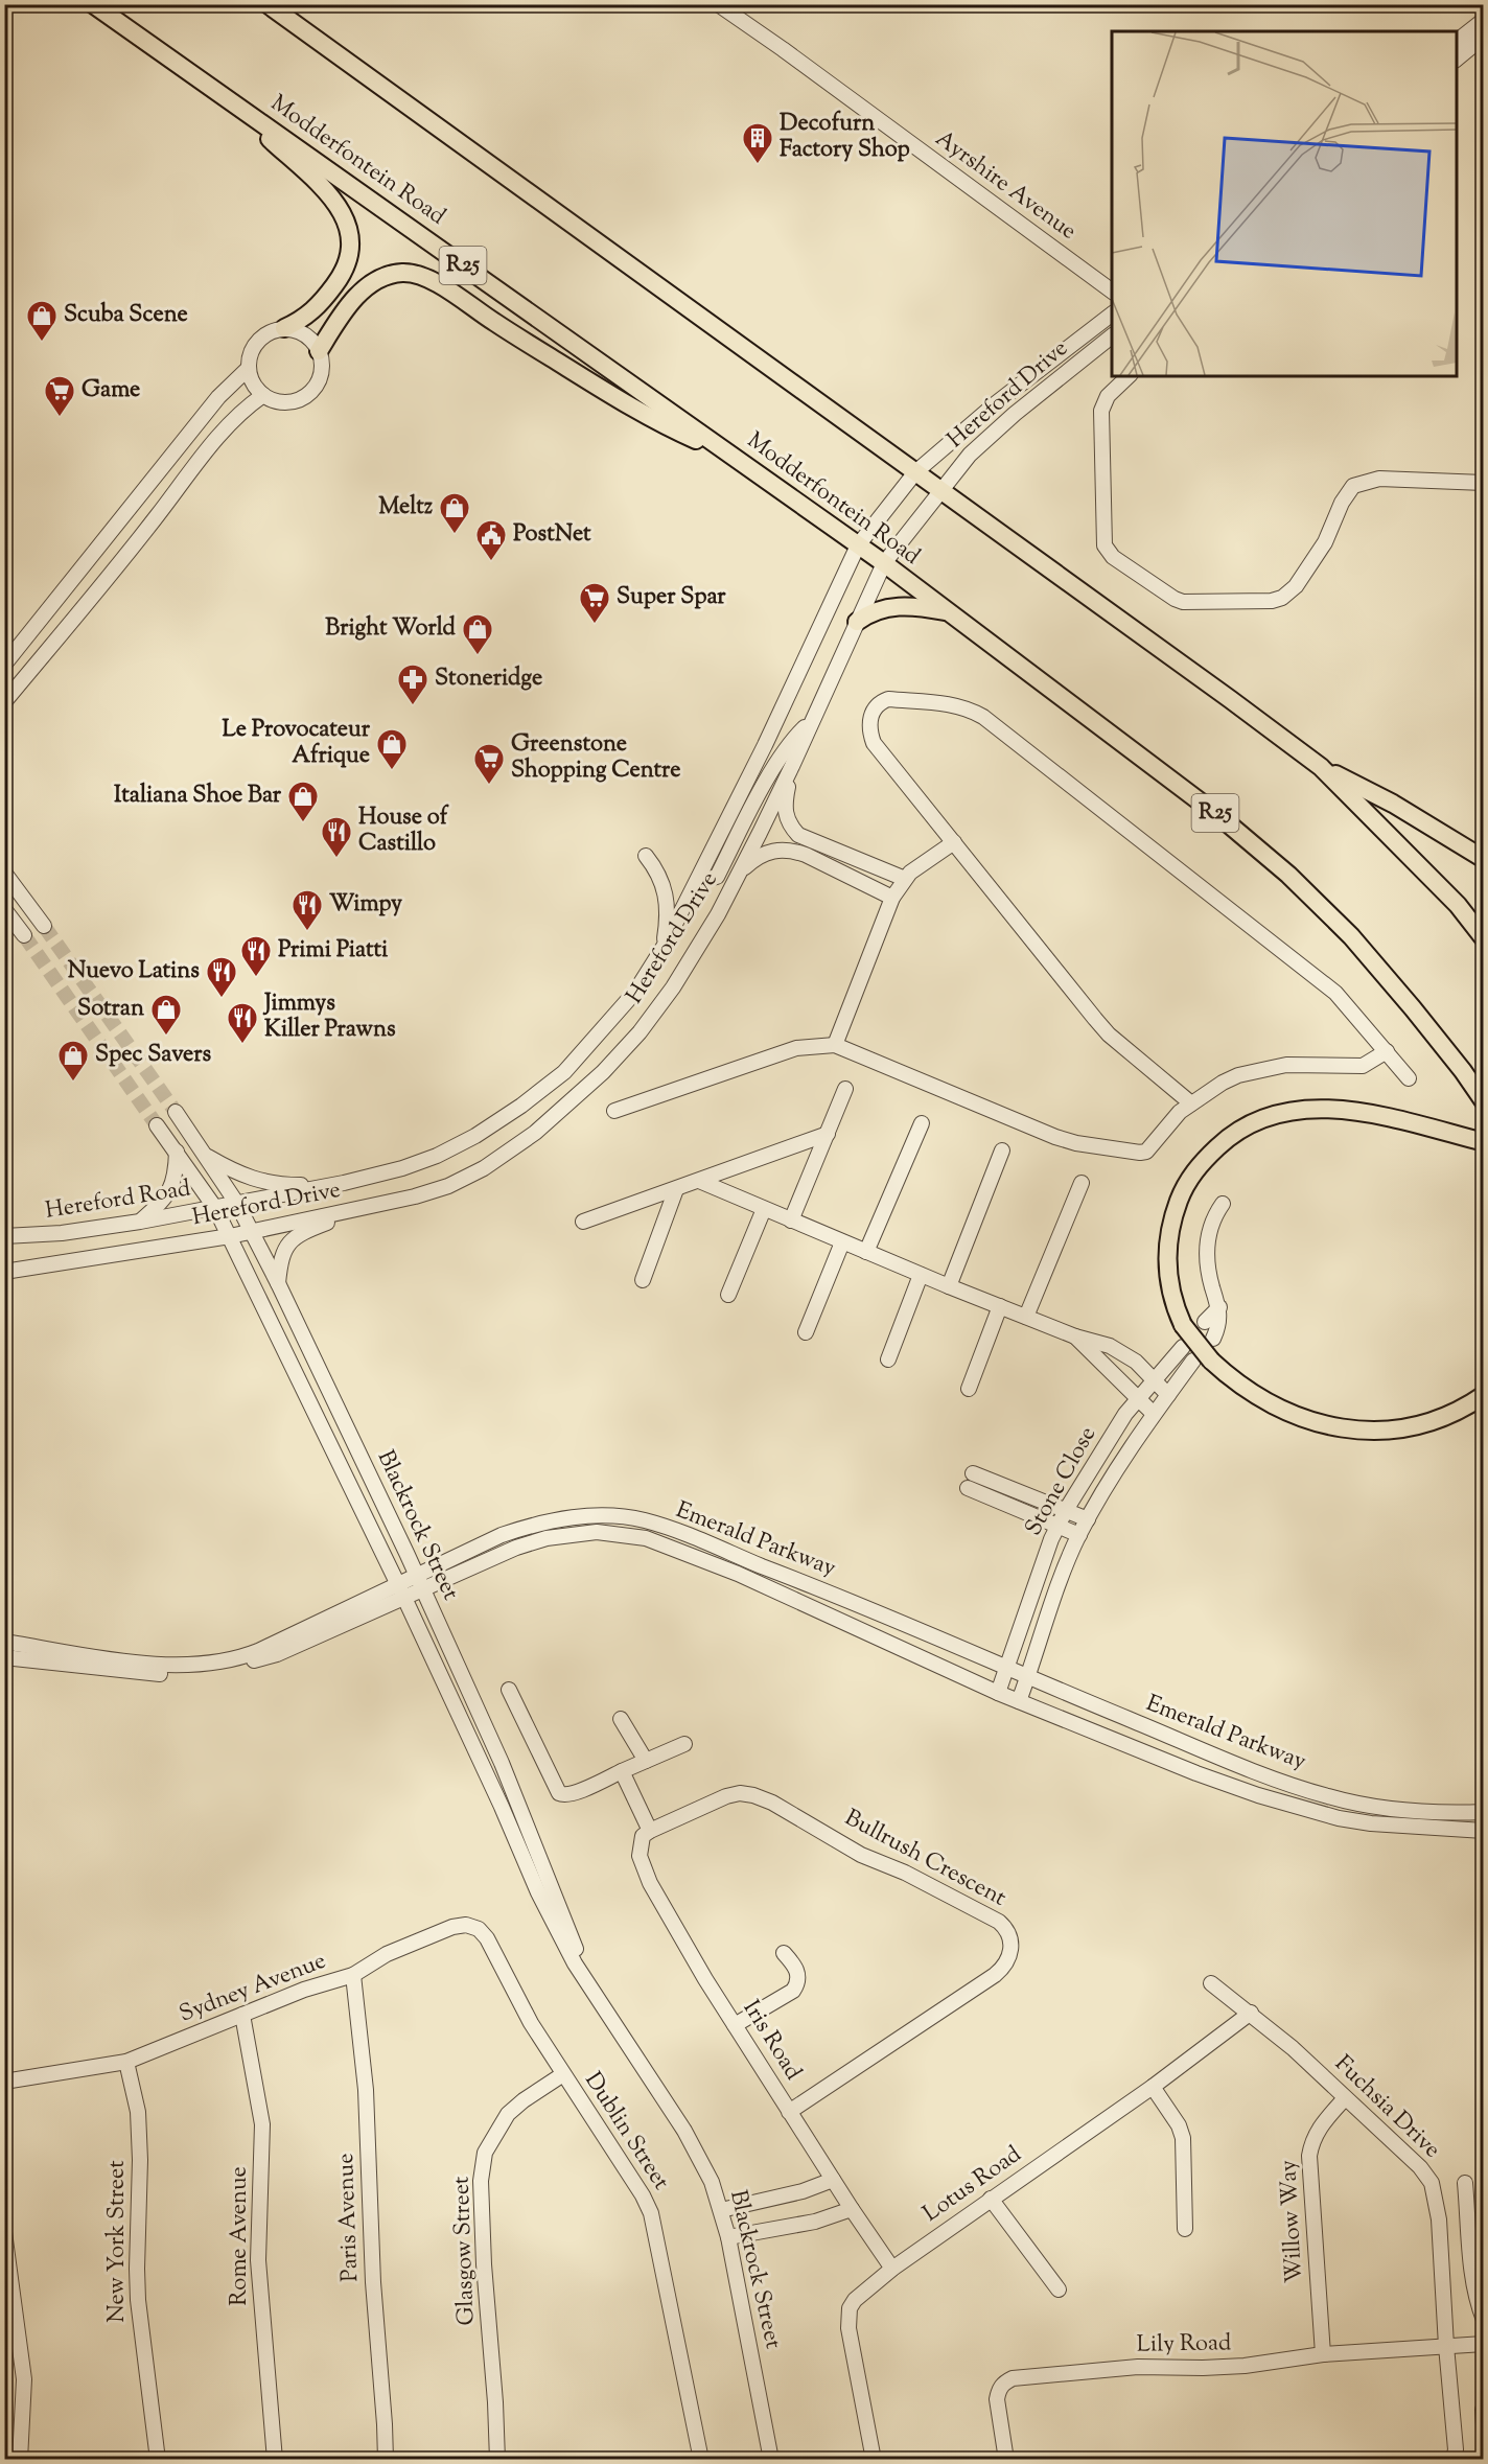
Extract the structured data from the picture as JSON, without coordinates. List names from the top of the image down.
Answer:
{
  "streets": {
    "main road": ["Modderfontein Road", "R25"],
    "street": [
      "Ayrshire Avenue",
      "Hereford Drive",
      "Hereford Road",
      "Stone Close",
      "Blackrock Street",
      "Emerald Parkway",
      "Bullrush Crescent",
      "Sydney Avenue",
      "Iris Road",
      "Fuchsia Drive",
      "Dublin Street",
      "Lotus Road",
      "Paris Avenue",
      "Willow Way",
      "Rome Avenue",
      "New York Street",
      "Glasgow Street",
      "Lily Road"
    ]
  },
  "crossings": [
    ["Modderfontein Road", "Hereford Drive"],
    ["Hereford Drive", "Hereford Road"],
    ["Hereford Drive", "Blackrock Street"],
    ["Hereford Road", "Blackrock Street"],
    ["Stone Close", "Emerald Parkway"],
    ["Blackrock Street", "Emerald Parkway"],
    ["Bullrush Crescent", "Iris Road"],
    ["Sydney Avenue", "Dublin Street"],
    ["Sydney Avenue", "Paris Avenue"],
    ["Sydney Avenue", "Rome Avenue"],
    ["Sydney Avenue", "New York Street"],
    ["Iris Road", "Lotus Road"],
    ["Fuchsia Drive", "Lotus Road"],
    ["Fuchsia Drive", "Willow Way"],
    ["Fuchsia Drive", "Lily Road"],
    ["Dublin Street", "Glasgow Street"],
    ["Willow Way", "Lily Road"]
  ],
  "places": {
    "building": ["Decofurn Factory Shop"],
    "shop": [
      "Scuba Scene",
      "Meltz",
      "Bright World",
      "Le Provocateur Afrique",
      "Italiana Shoe Bar",
      "Sotran",
      "Spec Savers"
    ],
    "supermarket": ["Game", "Super Spar", "Greenstone Shopping Centre"],
    "public building": ["PostNet"],
    "pharmacy": ["Stoneridge"],
    "restaurant": [
      "House of Castillo",
      "Wimpy",
      "Primi Piatti",
      "Nuevo Latins",
      "Jimmys Killer Prawns"
    ]
  }
}
